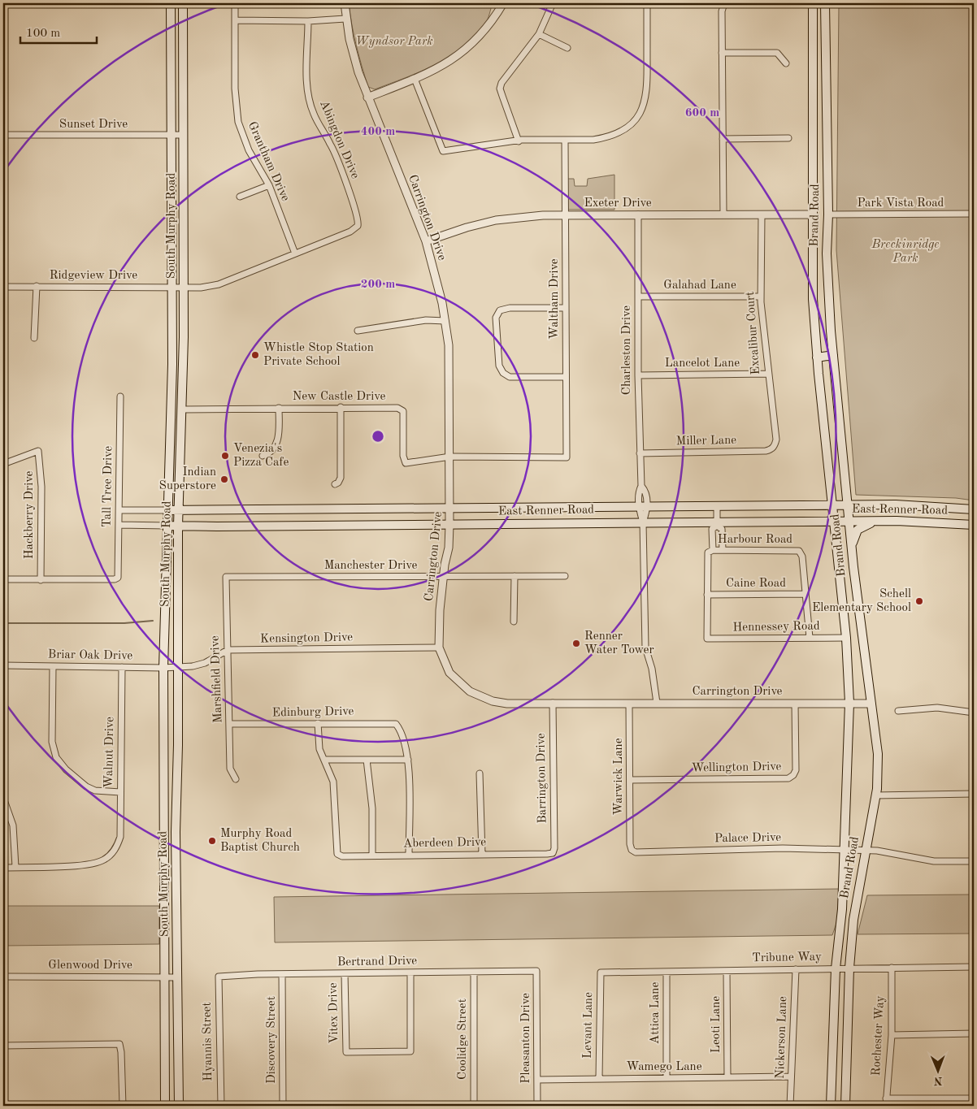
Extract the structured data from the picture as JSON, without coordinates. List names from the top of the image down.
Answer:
{
  "streets": {
    "main road": ["Brand Road", "South Murphy Road", "East Renner Road"],
    "street": [
      "Sunset Drive",
      "Abingdon Drive",
      "Grantham Drive",
      "Exeter Drive",
      "Park Vista Road",
      "Carrington Drive",
      "Ridgeview Drive",
      "Galahad Lane",
      "Waltham Drive",
      "Excalibur Court",
      "Charleston Drive",
      "Lancelot Lane",
      "New Castle Drive",
      "Miller Lane",
      "Tall Tree Drive",
      "Hackberry Drive",
      "Harbour Road",
      "Manchester Drive",
      "Caine Road",
      "Hennessey Road",
      "Kensington Drive",
      "Briar Oak Drive",
      "Marshfield Drive",
      "Edinburg Drive",
      "Walnut Drive",
      "Wellington Drive",
      "Warwick Lane",
      "Barrington Drive",
      "Palace Drive",
      "Aberdeen Drive",
      "Tribune Way",
      "Bertrand Drive",
      "Glenwood Drive",
      "Vitex Drive",
      "Attica Lane",
      "Leoti Lane",
      "Levant Lane",
      "Rochester Way",
      "Nickerson Lane",
      "Pleasanton Drive",
      "Coolidge Street",
      "Discovery Street",
      "Hyannis Street",
      "Wamego Lane"
    ]
  },
  "crossings": [
    ["Sunset Drive", "South Murphy Road"],
    ["Abingdon Drive", "Grantham Drive"],
    ["Abingdon Drive", "South Murphy Road"],
    ["Abingdon Drive", "Ridgeview Drive"],
    ["Exeter Drive", "Brand Road"],
    ["Exeter Drive", "Carrington Drive"],
    ["Exeter Drive", "Waltham Drive"],
    ["Exeter Drive", "Excalibur Court"],
    ["Exeter Drive", "Charleston Drive"],
    ["Park Vista Road", "Brand Road"],
    ["Brand Road", "Carrington Drive"],
    ["Brand Road", "East Renner Road"],
    ["Brand Road", "Hennessey Road"],
    ["Brand Road", "Palace Drive"],
    ["Brand Road", "Tribune Way"],
    ["Carrington Drive", "Charleston Drive"],
    ["Carrington Drive", "New Castle Drive"],
    ["Carrington Drive", "East Renner Road"],
    ["Carrington Drive", "Manchester Drive"],
    ["Carrington Drive", "Kensington Drive"],
    ["Carrington Drive", "Wellington Drive"],
    ["Carrington Drive", "Warwick Lane"],
    ["Carrington Drive", "Barrington Drive"],
    ["South Murphy Road", "Ridgeview Drive"],
    ["South Murphy Road", "New Castle Drive"],
    ["South Murphy Road", "East Renner Road"],
    ["South Murphy Road", "Kensington Drive"],
    ["South Murphy Road", "Briar Oak Drive"],
    ["South Murphy Road", "Glenwood Drive"],
    ["Galahad Lane", "Excalibur Court"],
    ["Galahad Lane", "Charleston Drive"],
    ["Waltham Drive", "New Castle Drive"],
    ["Excalibur Court", "Lancelot Lane"],
    ["Excalibur Court", "Miller Lane"],
    ["Charleston Drive", "Lancelot Lane"],
    ["Charleston Drive", "Miller Lane"],
    ["Charleston Drive", "East Renner Road"],
    ["Tall Tree Drive", "East Renner Road"],
    ["Tall Tree Drive", "Hackberry Drive"],
    ["Harbour Road", "Caine Road"],
    ["Manchester Drive", "Marshfield Drive"],
    ["Caine Road", "Hennessey Road"],
    ["Kensington Drive", "Briar Oak Drive"],
    ["Kensington Drive", "Marshfield Drive"],
    ["Briar Oak Drive", "Walnut Drive"],
    ["Marshfield Drive", "Edinburg Drive"],
    ["Wellington Drive", "Warwick Lane"],
    ["Warwick Lane", "Palace Drive"],
    ["Barrington Drive", "Aberdeen Drive"],
    ["Tribune Way", "Attica Lane"],
    ["Tribune Way", "Leoti Lane"],
    ["Tribune Way", "Levant Lane"],
    ["Tribune Way", "Rochester Way"],
    ["Tribune Way", "Nickerson Lane"],
    ["Bertrand Drive", "Vitex Drive"],
    ["Bertrand Drive", "Pleasanton Drive"],
    ["Bertrand Drive", "Coolidge Street"],
    ["Bertrand Drive", "Discovery Street"],
    ["Bertrand Drive", "Hyannis Street"],
    ["Attica Lane", "Wamego Lane"],
    ["Leoti Lane", "Wamego Lane"],
    ["Levant Lane", "Wamego Lane"],
    ["Nickerson Lane", "Wamego Lane"],
    ["Pleasanton Drive", "Wamego Lane"]
  ],
  "parks": ["Wyndsor Park", "Breckinridge Park"],
  "places": [
    "Whistle Stop Station Private School",
    "Venezia's Pizza Cafe",
    "Indian Superstore",
    "Schell Elementary School",
    "Renner Water Tower",
    "Murphy Road Baptist Church"
  ],
  "scale_bar": "100 m",
  "north": "bottom",
  "rings": ["600 m", "400 m", "200 m"]
}
